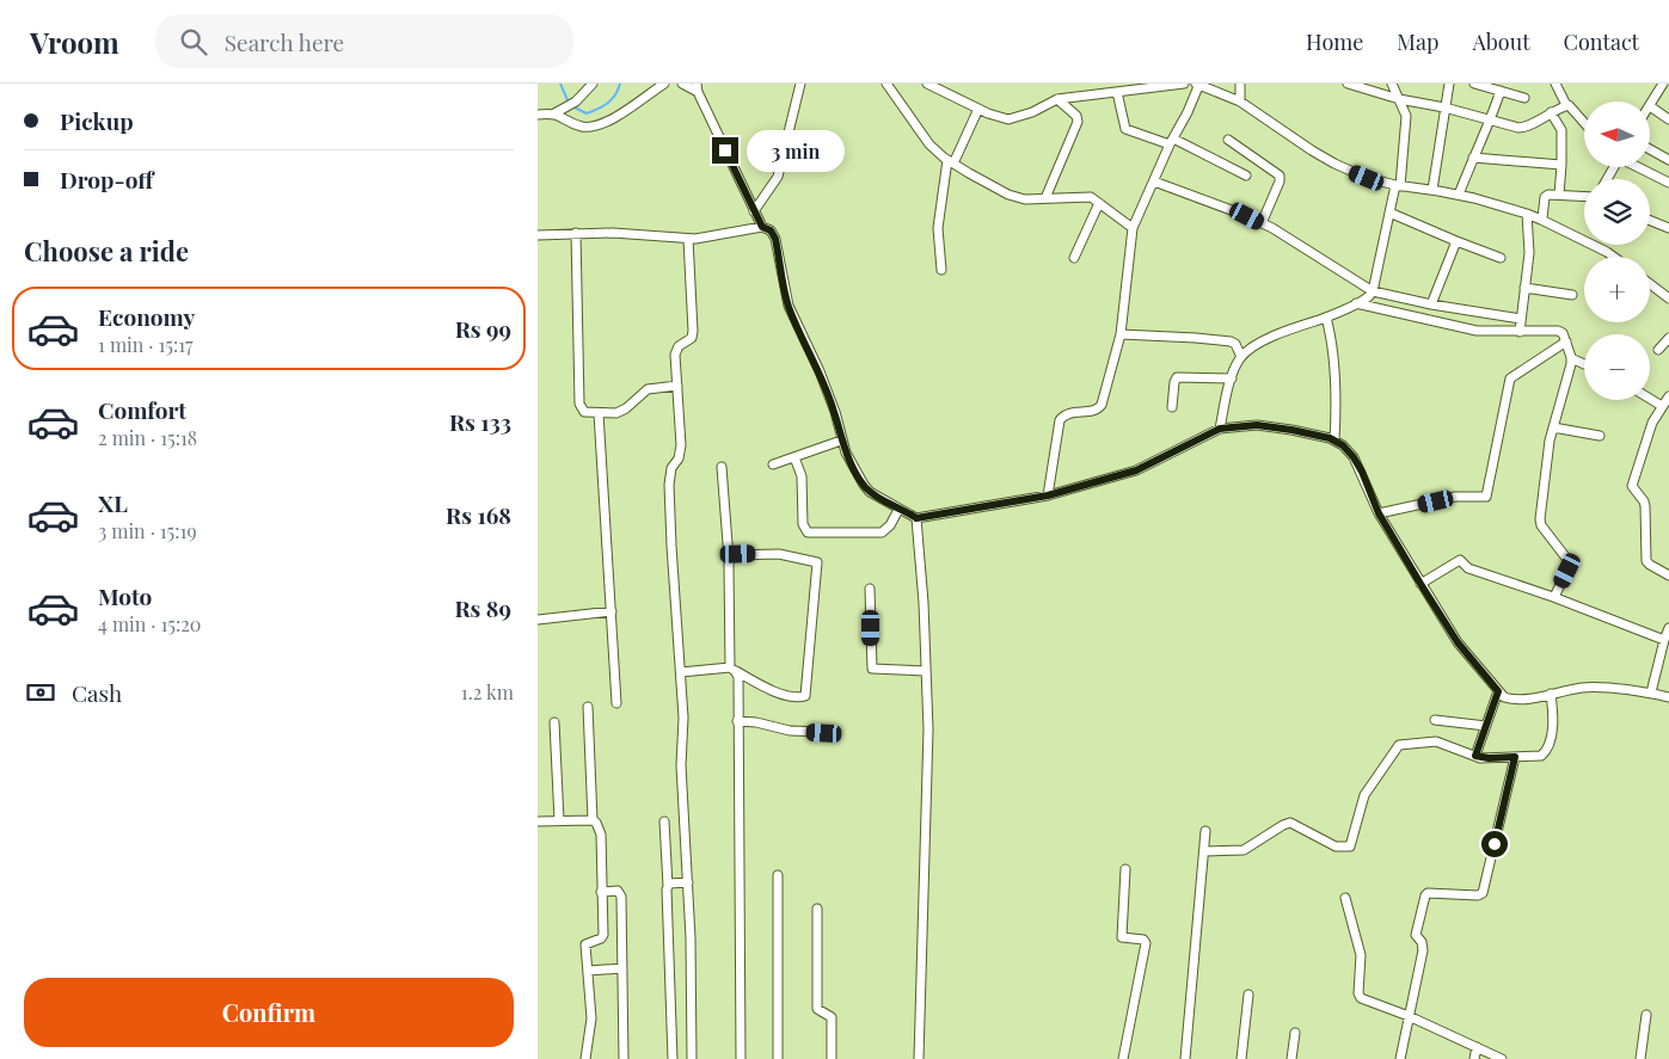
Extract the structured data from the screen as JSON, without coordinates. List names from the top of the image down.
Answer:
{
  "north": "left",
  "page": {
    "header": "Vroom",
    "search": "Search here",
    "nav": [
      "Home",
      "Map",
      "About",
      "Contact"
    ],
    "banner": ["Pickup", "Drop-off"],
    "map_buttons": ["+", "−"],
    "bubble": "3 min",
    "heading": "Choose a ride",
    "list": [
      {
        "name": "Economy",
        "note": "1 min · 15:17",
        "value": "Rs 99"
      },
      {
        "name": "Comfort",
        "note": "2 min · 15:18",
        "value": "Rs 133"
      },
      {
        "name": "XL",
        "note": "3 min · 15:19",
        "value": "Rs 168"
      },
      {
        "name": "Moto",
        "note": "4 min · 15:20",
        "value": "Rs 89"
      }
    ],
    "pay": ["Cash", "1.2 km"],
    "buttons": "Confirm"
  }
}
